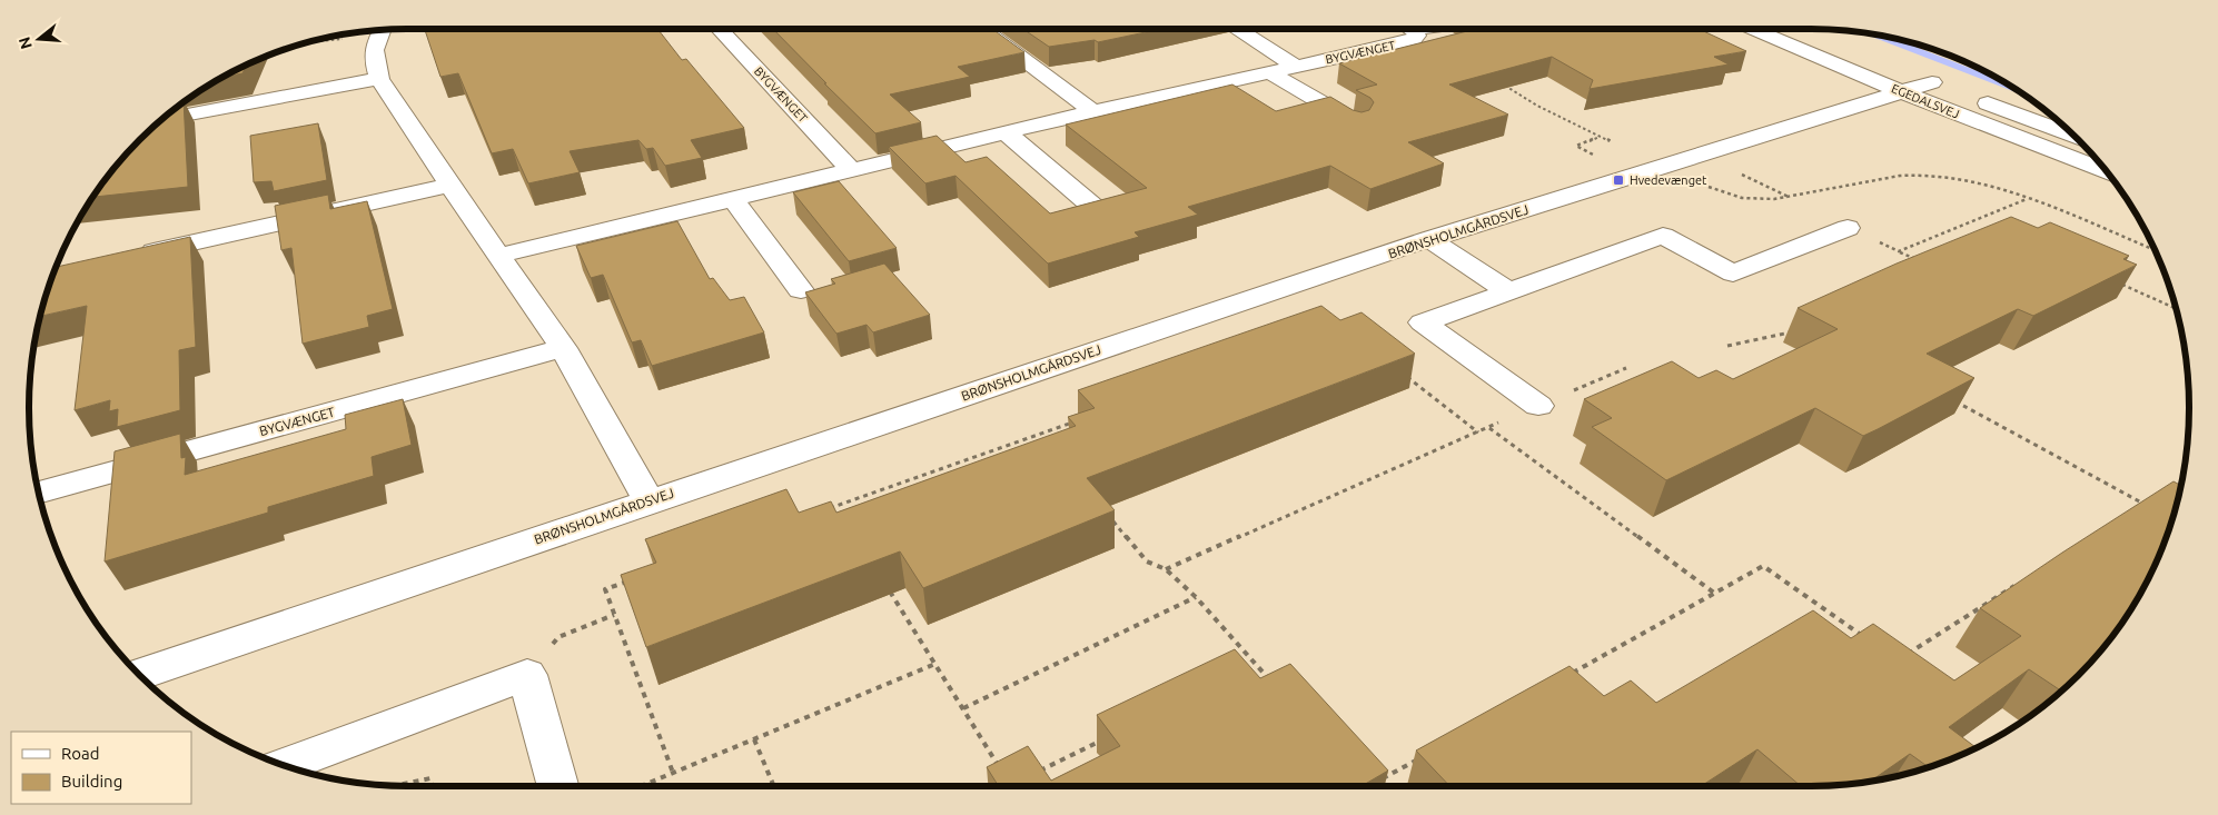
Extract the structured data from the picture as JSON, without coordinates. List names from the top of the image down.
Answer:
{
  "streets": {
    "street": ["BYGVÆNGET", "EGEDALSVEJ", "BRØNSHOLMGÅRDSVEJ"]
  },
  "crossings": [
    ["EGEDALSVEJ", "BRØNSHOLMGÅRDSVEJ"]
  ],
  "places": {
    "transit": ["Hvedevænget"]
  },
  "legend": ["Road", "Building"],
  "north": "left"
}
